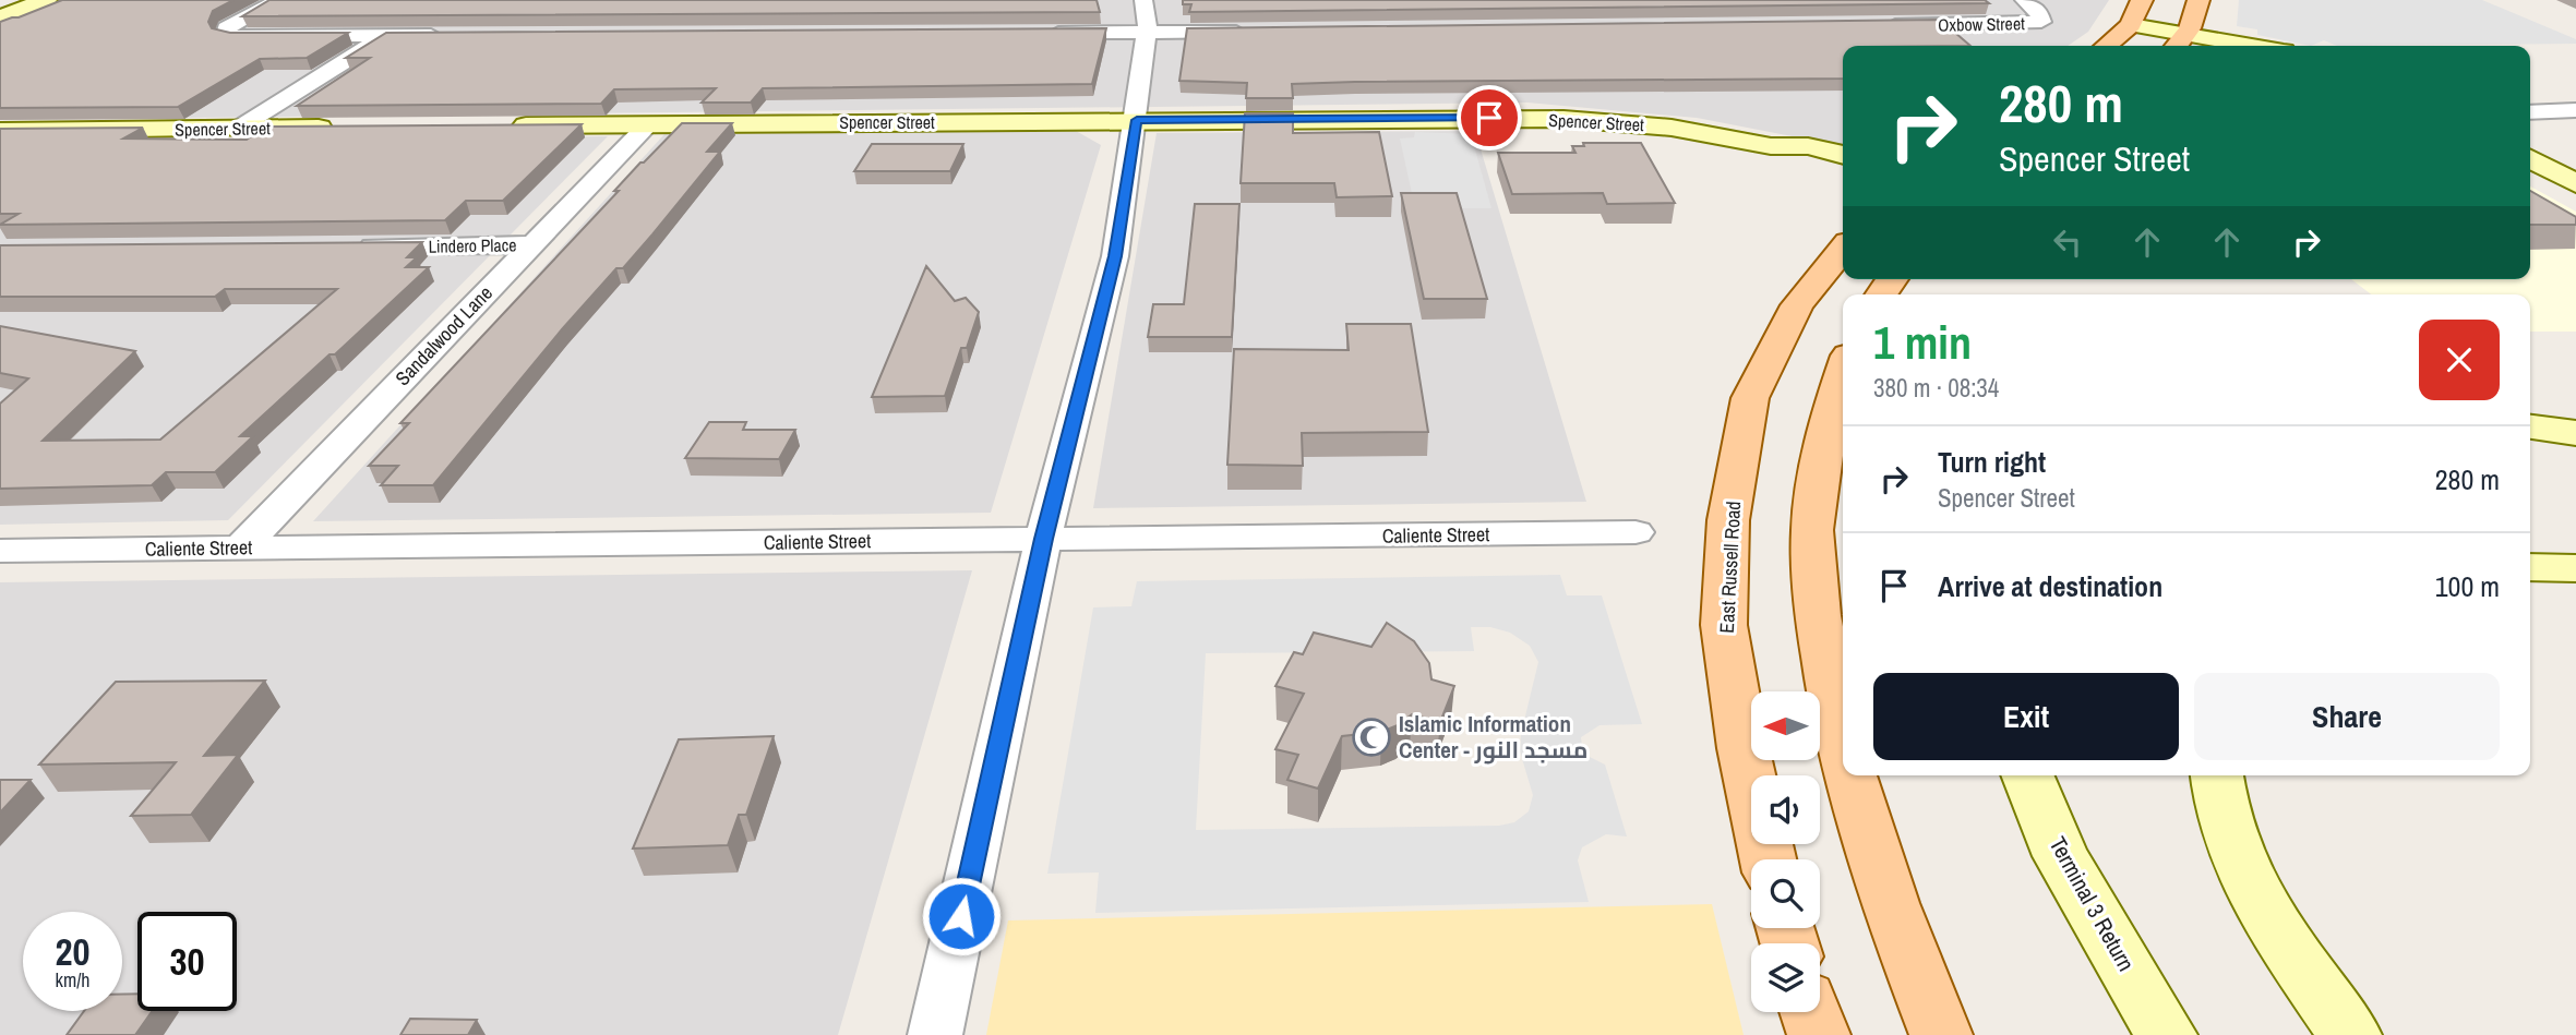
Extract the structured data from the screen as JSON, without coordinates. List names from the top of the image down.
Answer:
{
  "streets": {
    "main road": ["East Russell Road"],
    "street": [
      "Oxbow Street",
      "Spencer Street",
      "Lindero Place",
      "Sandalwood Lane",
      "Caliente Street",
      "Terminal 3 Return"
    ]
  },
  "crossings": [
    ["Spencer Street", "Sandalwood Lane"],
    ["Lindero Place", "Sandalwood Lane"],
    ["Sandalwood Lane", "Caliente Street"]
  ],
  "places": {
    "mosque": ["Islamic Information Center - مسجد النور"]
  },
  "north": "left",
  "page": {
    "turn": ["280 m", "Spencer Street"],
    "heading": ["1 min", "380 m · 08:34"],
    "list": [
      {
        "name": "Turn right",
        "note": "Spencer Street",
        "value": "280 m"
      },
      {
        "name": "Arrive at destination",
        "value": "100 m"
      }
    ],
    "buttons": ["Exit", "Share"],
    "speed": "20 km/h",
    "limit": "30"
  }
}
